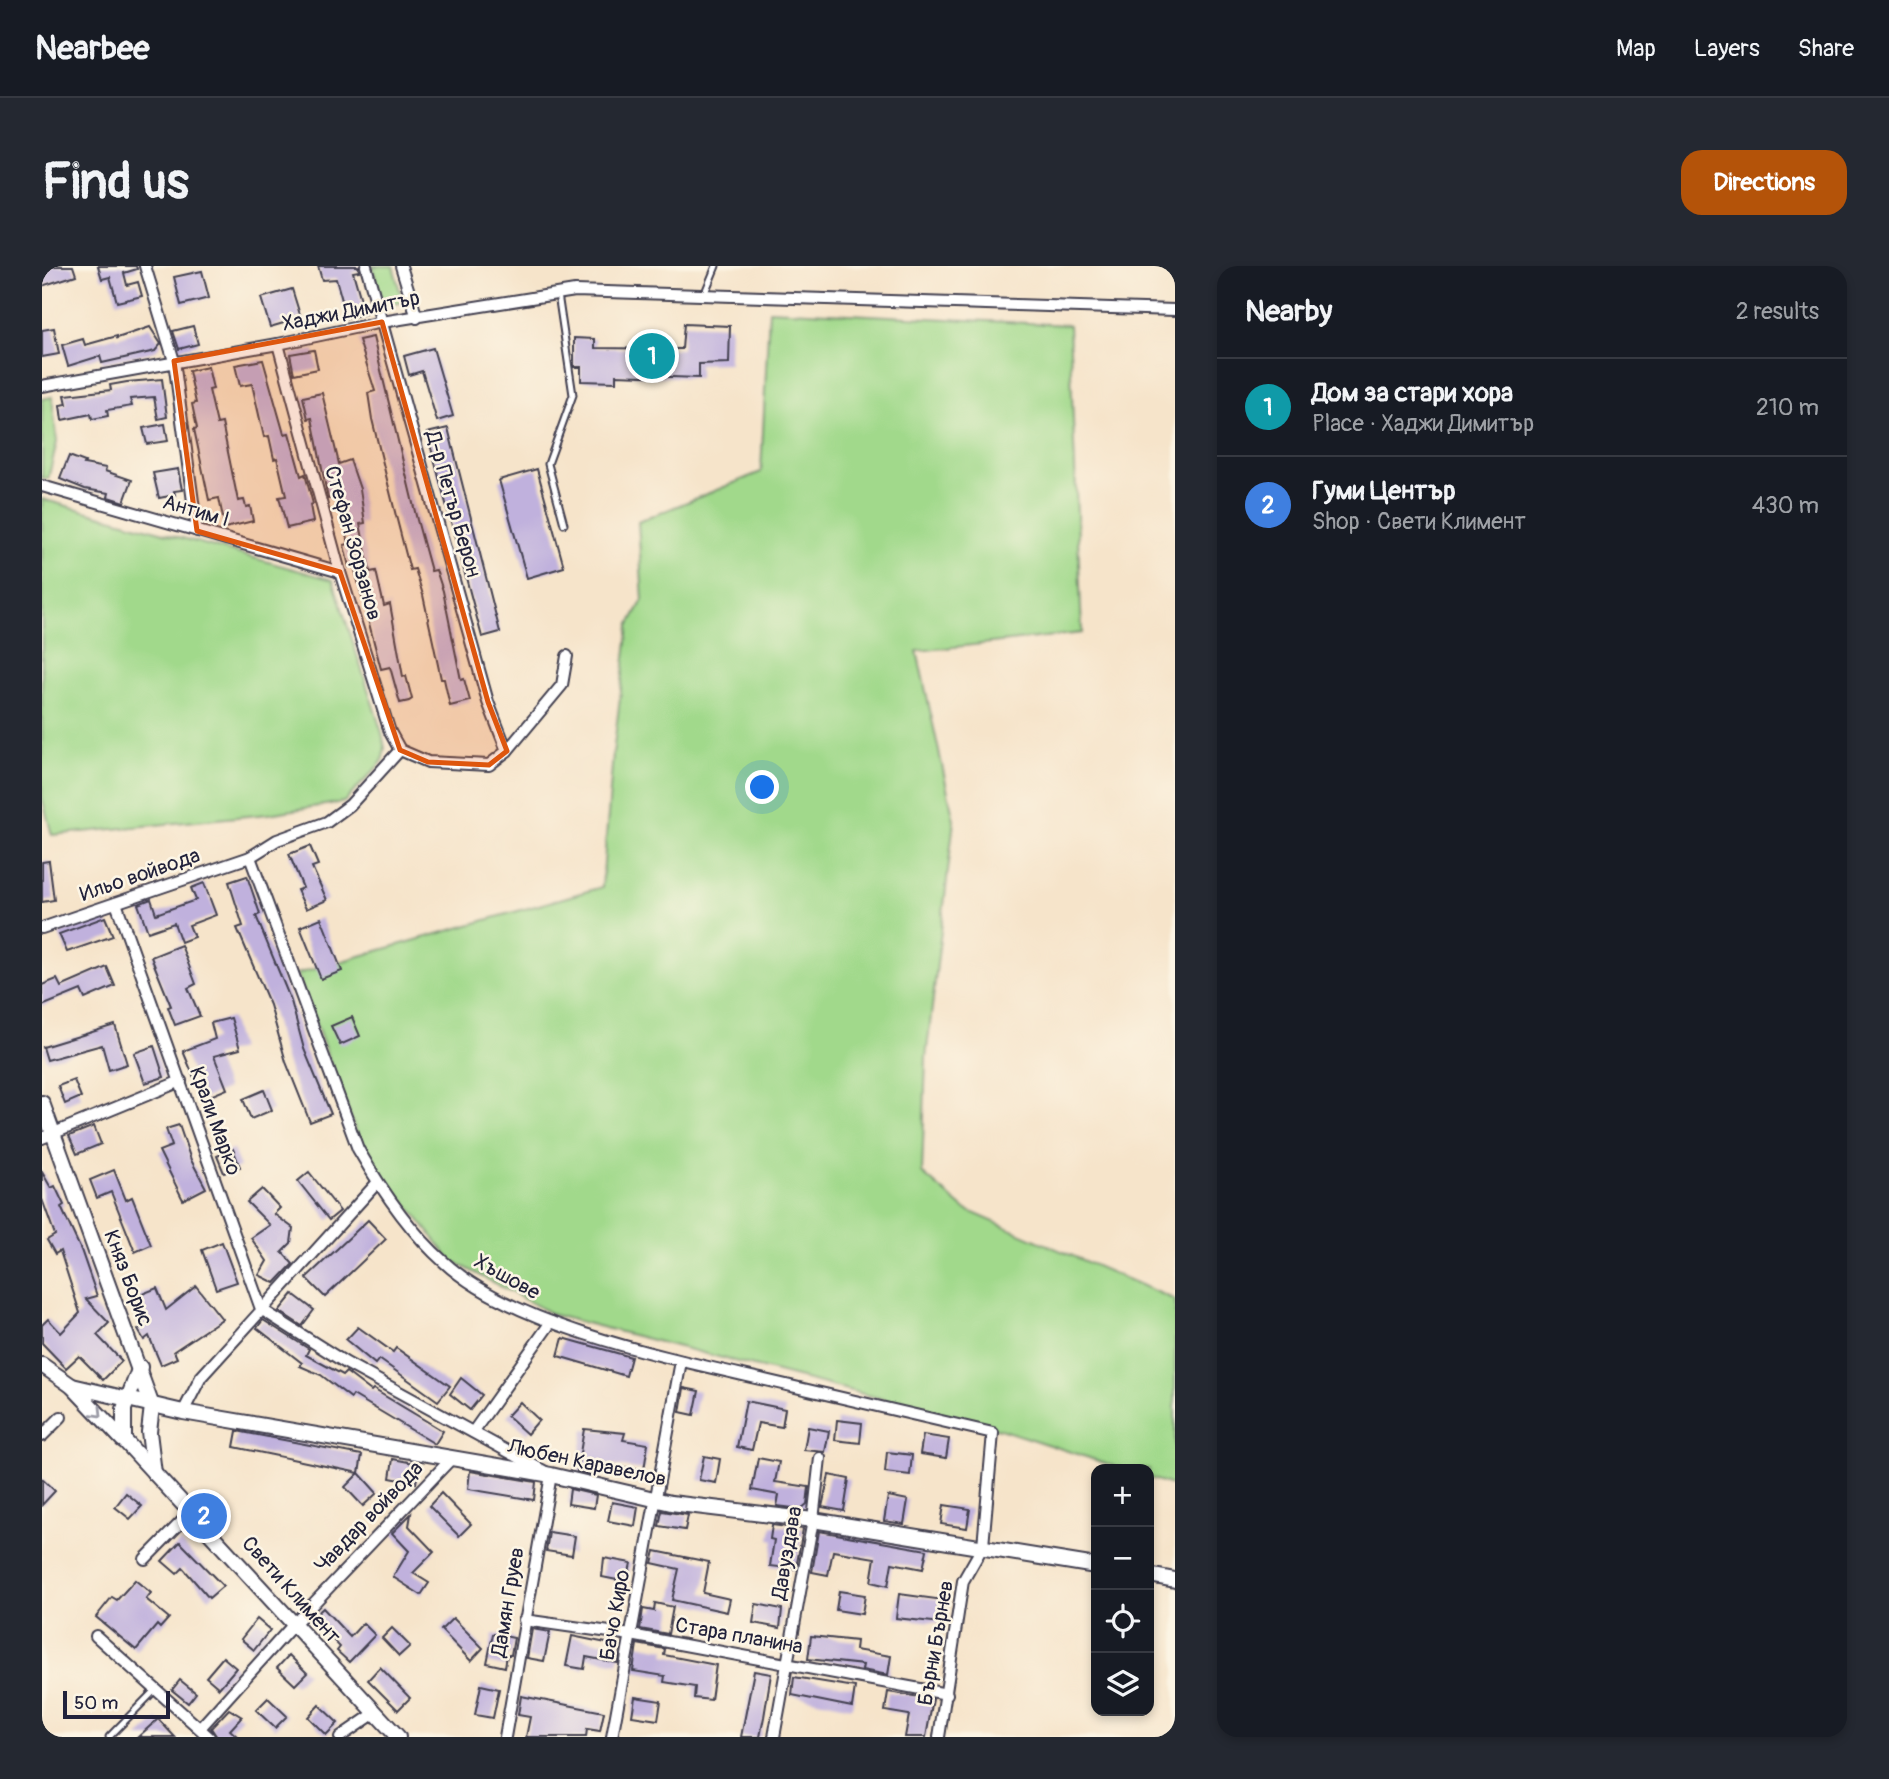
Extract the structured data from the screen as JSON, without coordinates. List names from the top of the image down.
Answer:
{
  "streets": {
    "street": [
      "Хаджи Димитър",
      "Д-р Петър Берон",
      "Антим I",
      "Стефан Зорзанов",
      "Ильо войвода",
      "Крали Марко",
      "Хъшове",
      "Княз Борис",
      "Любен Каравелов",
      "Чавдар войвода",
      "Давуздава",
      "Свети Климент",
      "Дамян Груев",
      "Бачо Киро",
      "Стара планина",
      "Бърни Бърнев"
    ]
  },
  "crossings": [
    ["Хаджи Димитър", "Д-р Петър Берон"],
    ["Хаджи Димитър", "Стефан Зорзанов"],
    ["Антим I", "Стефан Зорзанов"],
    ["Стефан Зорзанов", "Ильо войвода"],
    ["Ильо войвода", "Крали Марко"],
    ["Ильо войвода", "Хъшове"],
    ["Хъшове", "Бачо Киро"],
    ["Хъшове", "Бърни Бърнев"],
    ["Княз Борис", "Любен Каравелов"],
    ["Княз Борис", "Свети Климент"],
    ["Любен Каравелов", "Чавдар войвода"],
    ["Любен Каравелов", "Давуздава"],
    ["Любен Каравелов", "Свети Климент"],
    ["Любен Каравелов", "Дамян Груев"],
    ["Любен Каравелов", "Бачо Киро"],
    ["Любен Каравелов", "Бърни Бърнев"],
    ["Чавдар войвода", "Свети Климент"],
    ["Давуздава", "Стара планина"],
    ["Дамян Груев", "Стара планина"],
    ["Бачо Киро", "Стара планина"],
    ["Стара планина", "Бърни Бърнев"]
  ],
  "scale_bar": "50 m",
  "page": {
    "header": "Nearbee",
    "nav": ["Map", "Layers", "Share"],
    "buttons": "Directions",
    "title": "Find us",
    "heading": ["Nearby", "2 results"],
    "pins": ["1", "2"],
    "list": [
      {
        "mark": "1",
        "name": "Дом за стари хора",
        "note": "Place · Хаджи Димитър",
        "value": "210 m"
      },
      {
        "mark": "2",
        "name": "Гуми Център",
        "note": "Shop · Свети Климент",
        "value": "430 m"
      }
    ],
    "map_buttons": ["+", "−"],
    "scale": "50 m"
  }
}
